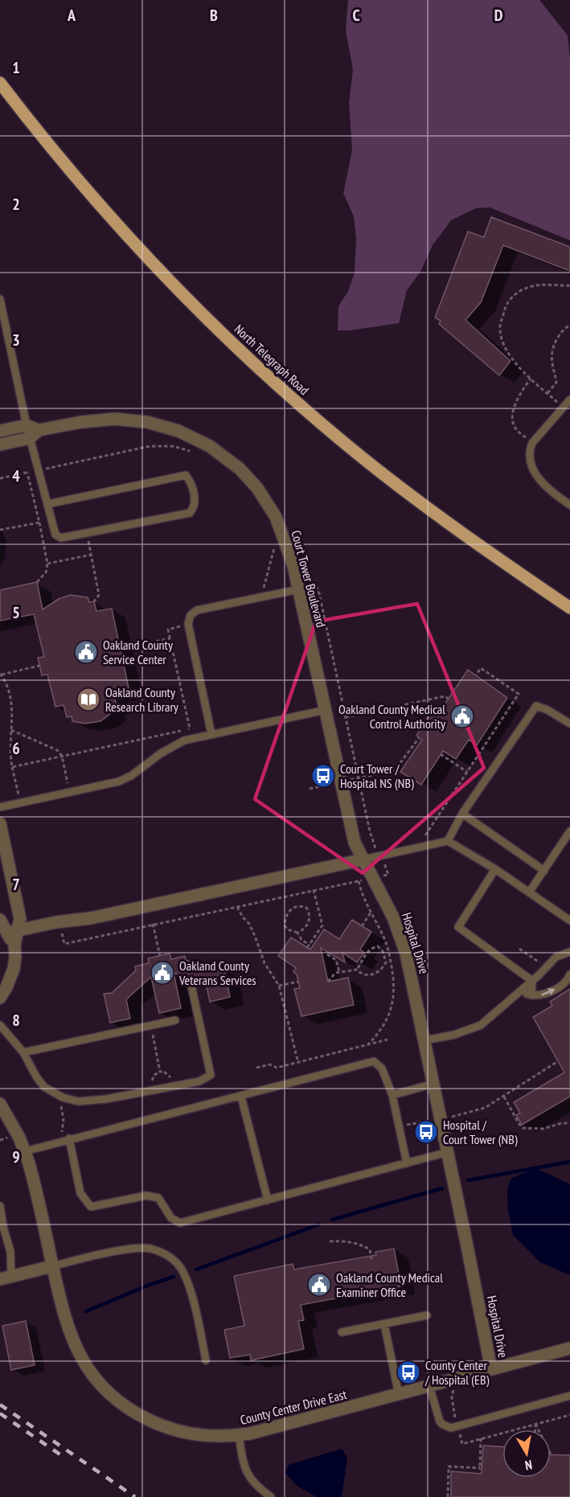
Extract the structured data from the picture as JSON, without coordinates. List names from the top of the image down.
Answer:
{
  "streets": {
    "main road": ["North Telegraph Road"],
    "street": ["Court Tower Boulevard", "Hospital Drive", "County Center Drive East"]
  },
  "crossings": [
    ["Court Tower Boulevard", "Hospital Drive"],
    ["Hospital Drive", "County Center Drive East"]
  ],
  "places": {
    "public building": [
      "Oakland County Service Center",
      "Oakland County Medical Control Authority",
      "Oakland County Veterans Services",
      "Oakland County Medical Examiner Office"
    ],
    "library": ["Oakland County Research Library"],
    "bus stop": ["Court Tower / Hospital NS (NB)", "Hospital / Court Tower (NB)", "County Center / Hospital (EB)"]
  },
  "north": "bottom",
  "grid": {
    "columns": [
      "A",
      "B",
      "C",
      "D"
    ],
    "rows": [
      "1",
      "2",
      "3",
      "4",
      "5",
      "6",
      "7",
      "8",
      "9"
    ]
  }
}
